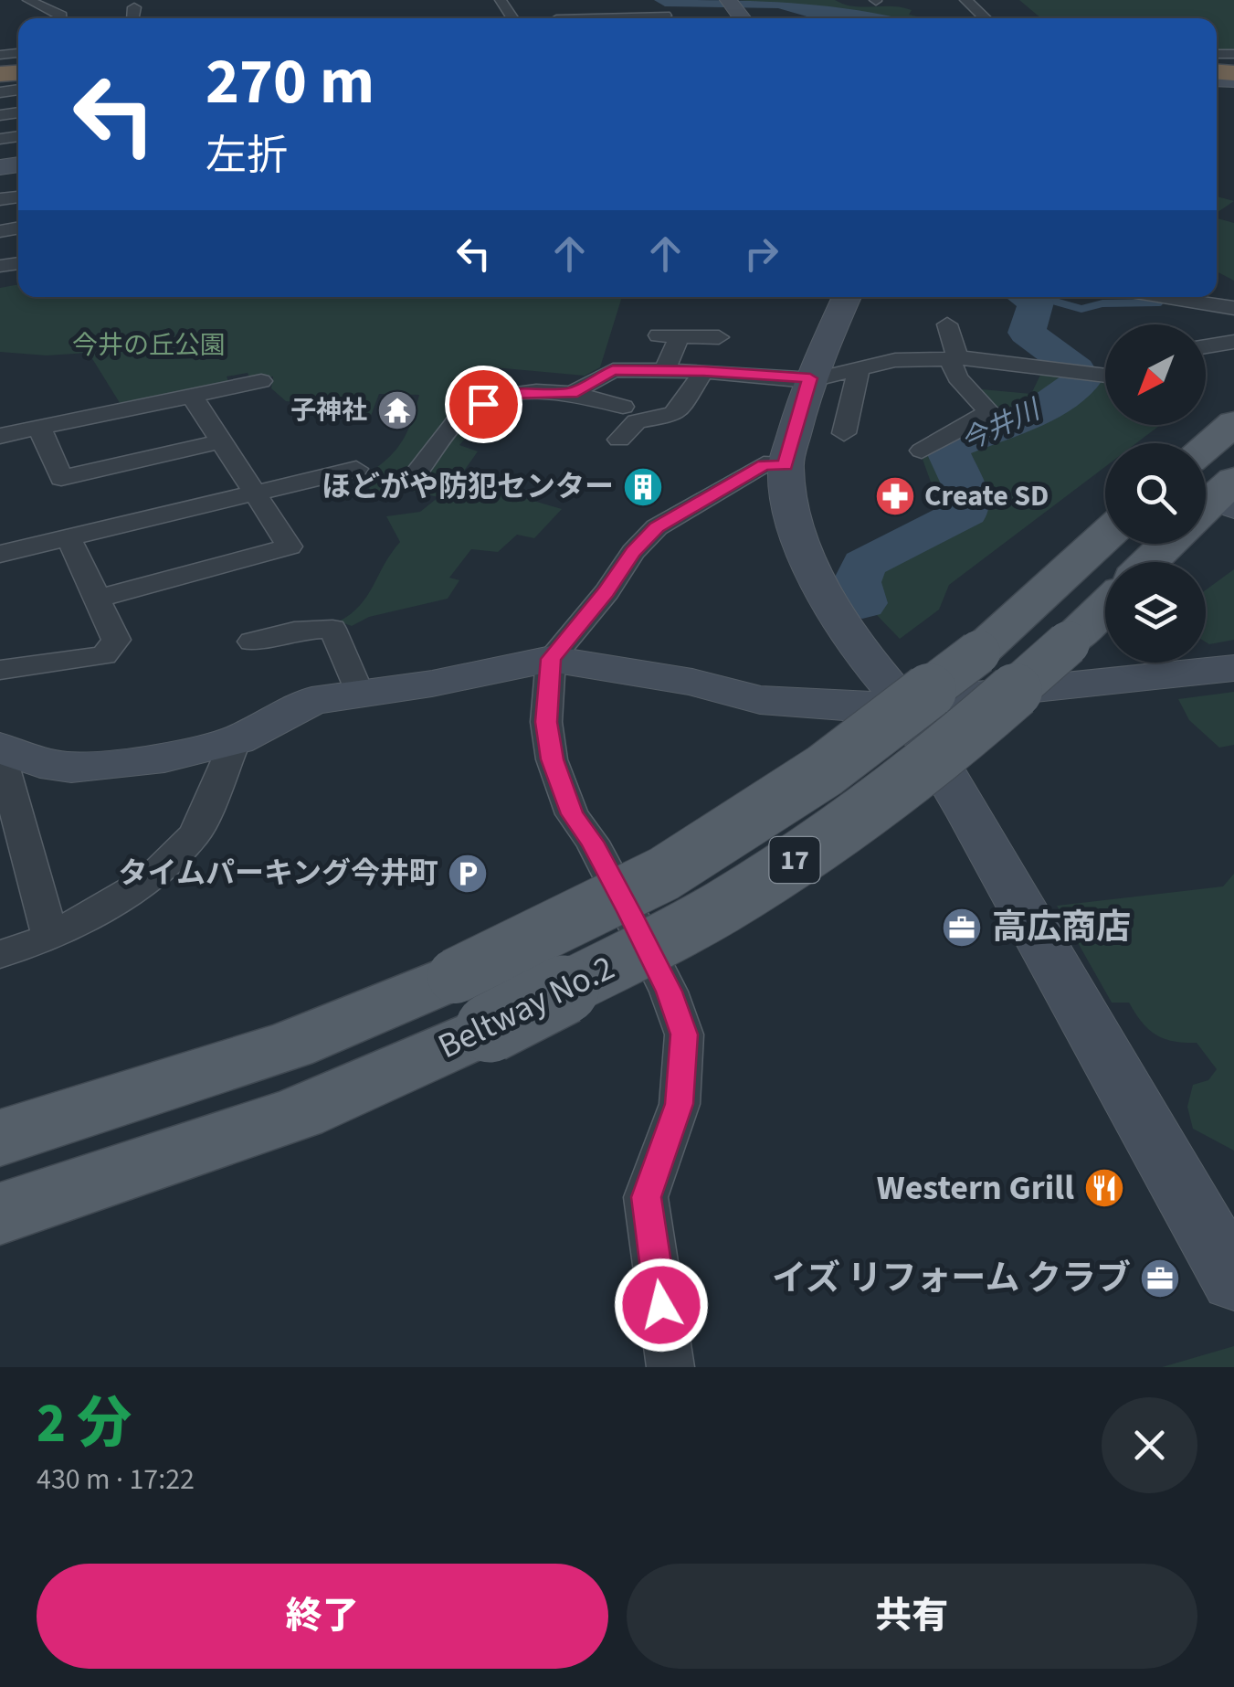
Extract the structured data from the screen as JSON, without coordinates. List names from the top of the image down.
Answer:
{
  "streets": {
    "main road": ["17", "Beltway No.2"]
  },
  "water": ["今井川"],
  "parks": ["今井の丘公園"],
  "places": {
    "temple": ["子神社"],
    "building": ["ほどがや防犯センター"],
    "pharmacy": ["Create SD"],
    "parking": ["タイムパーキング今井町"],
    "office": ["高広商店", "イズ リフォーム クラブ"],
    "restaurant": ["Western Grill"]
  },
  "north": "bottom left",
  "page": {
    "turn": ["270 m", "左折"],
    "heading": ["2 分", "430 m · 17:22"],
    "buttons": ["終了", "共有"]
  }
}
